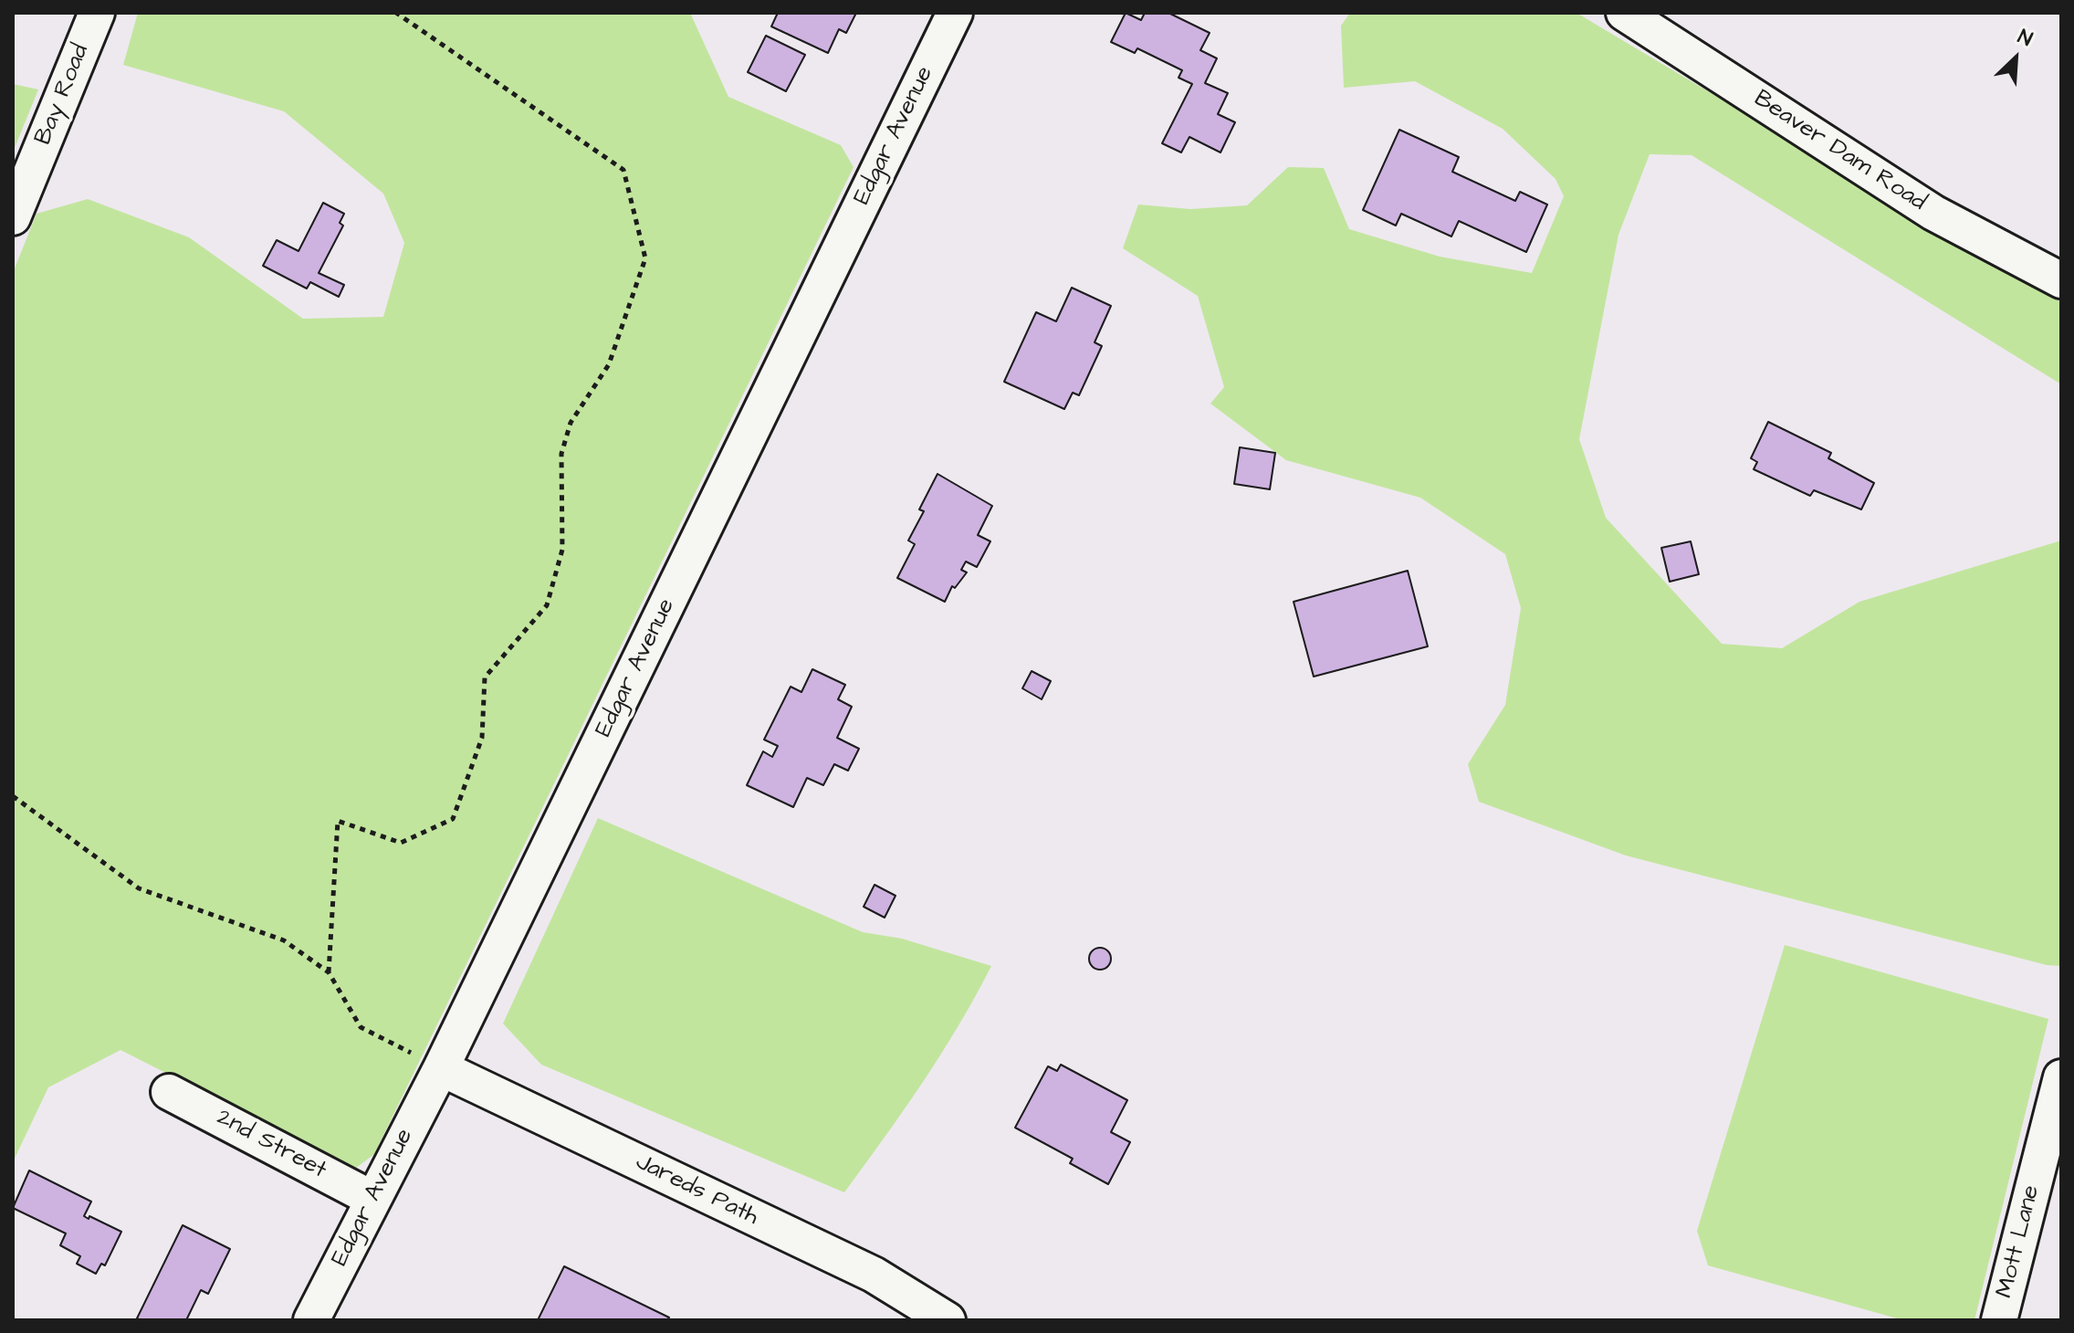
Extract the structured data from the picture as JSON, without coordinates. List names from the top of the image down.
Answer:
{
  "streets": {
    "street": [
      "Bay Road",
      "Edgar Avenue",
      "Beaver Dam Road",
      "2nd Street",
      "Jareds Path",
      "Mott Lane"
    ]
  },
  "crossings": [
    ["Edgar Avenue", "2nd Street"],
    ["Edgar Avenue", "Jareds Path"]
  ],
  "north": "top right"
}
